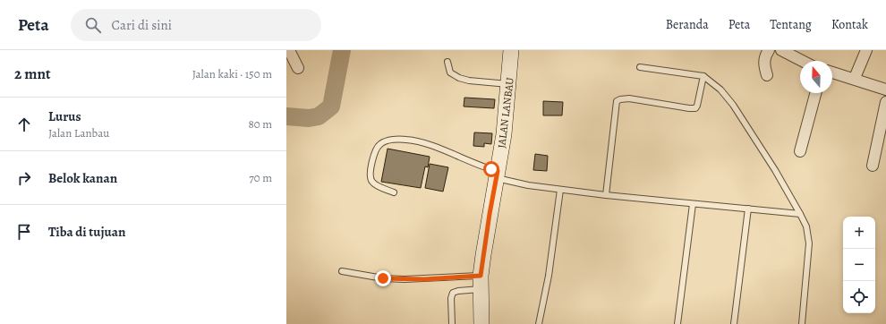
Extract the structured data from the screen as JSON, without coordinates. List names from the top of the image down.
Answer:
{
  "streets": {
    "street": ["JALAN LANBAU"]
  },
  "north": "top",
  "page": {
    "header": "Peta",
    "search": "Cari di sini",
    "nav": [
      "Beranda",
      "Peta",
      "Tentang",
      "Kontak"
    ],
    "heading": ["2 mnt", "Jalan kaki · 150 m"],
    "list": [
      ["Lurus", "Jalan Lanbau", "80 m"],
      ["Belok kanan", "70 m"],
      "Tiba di tujuan"
    ],
    "map_buttons": ["+", "−"]
  }
}
